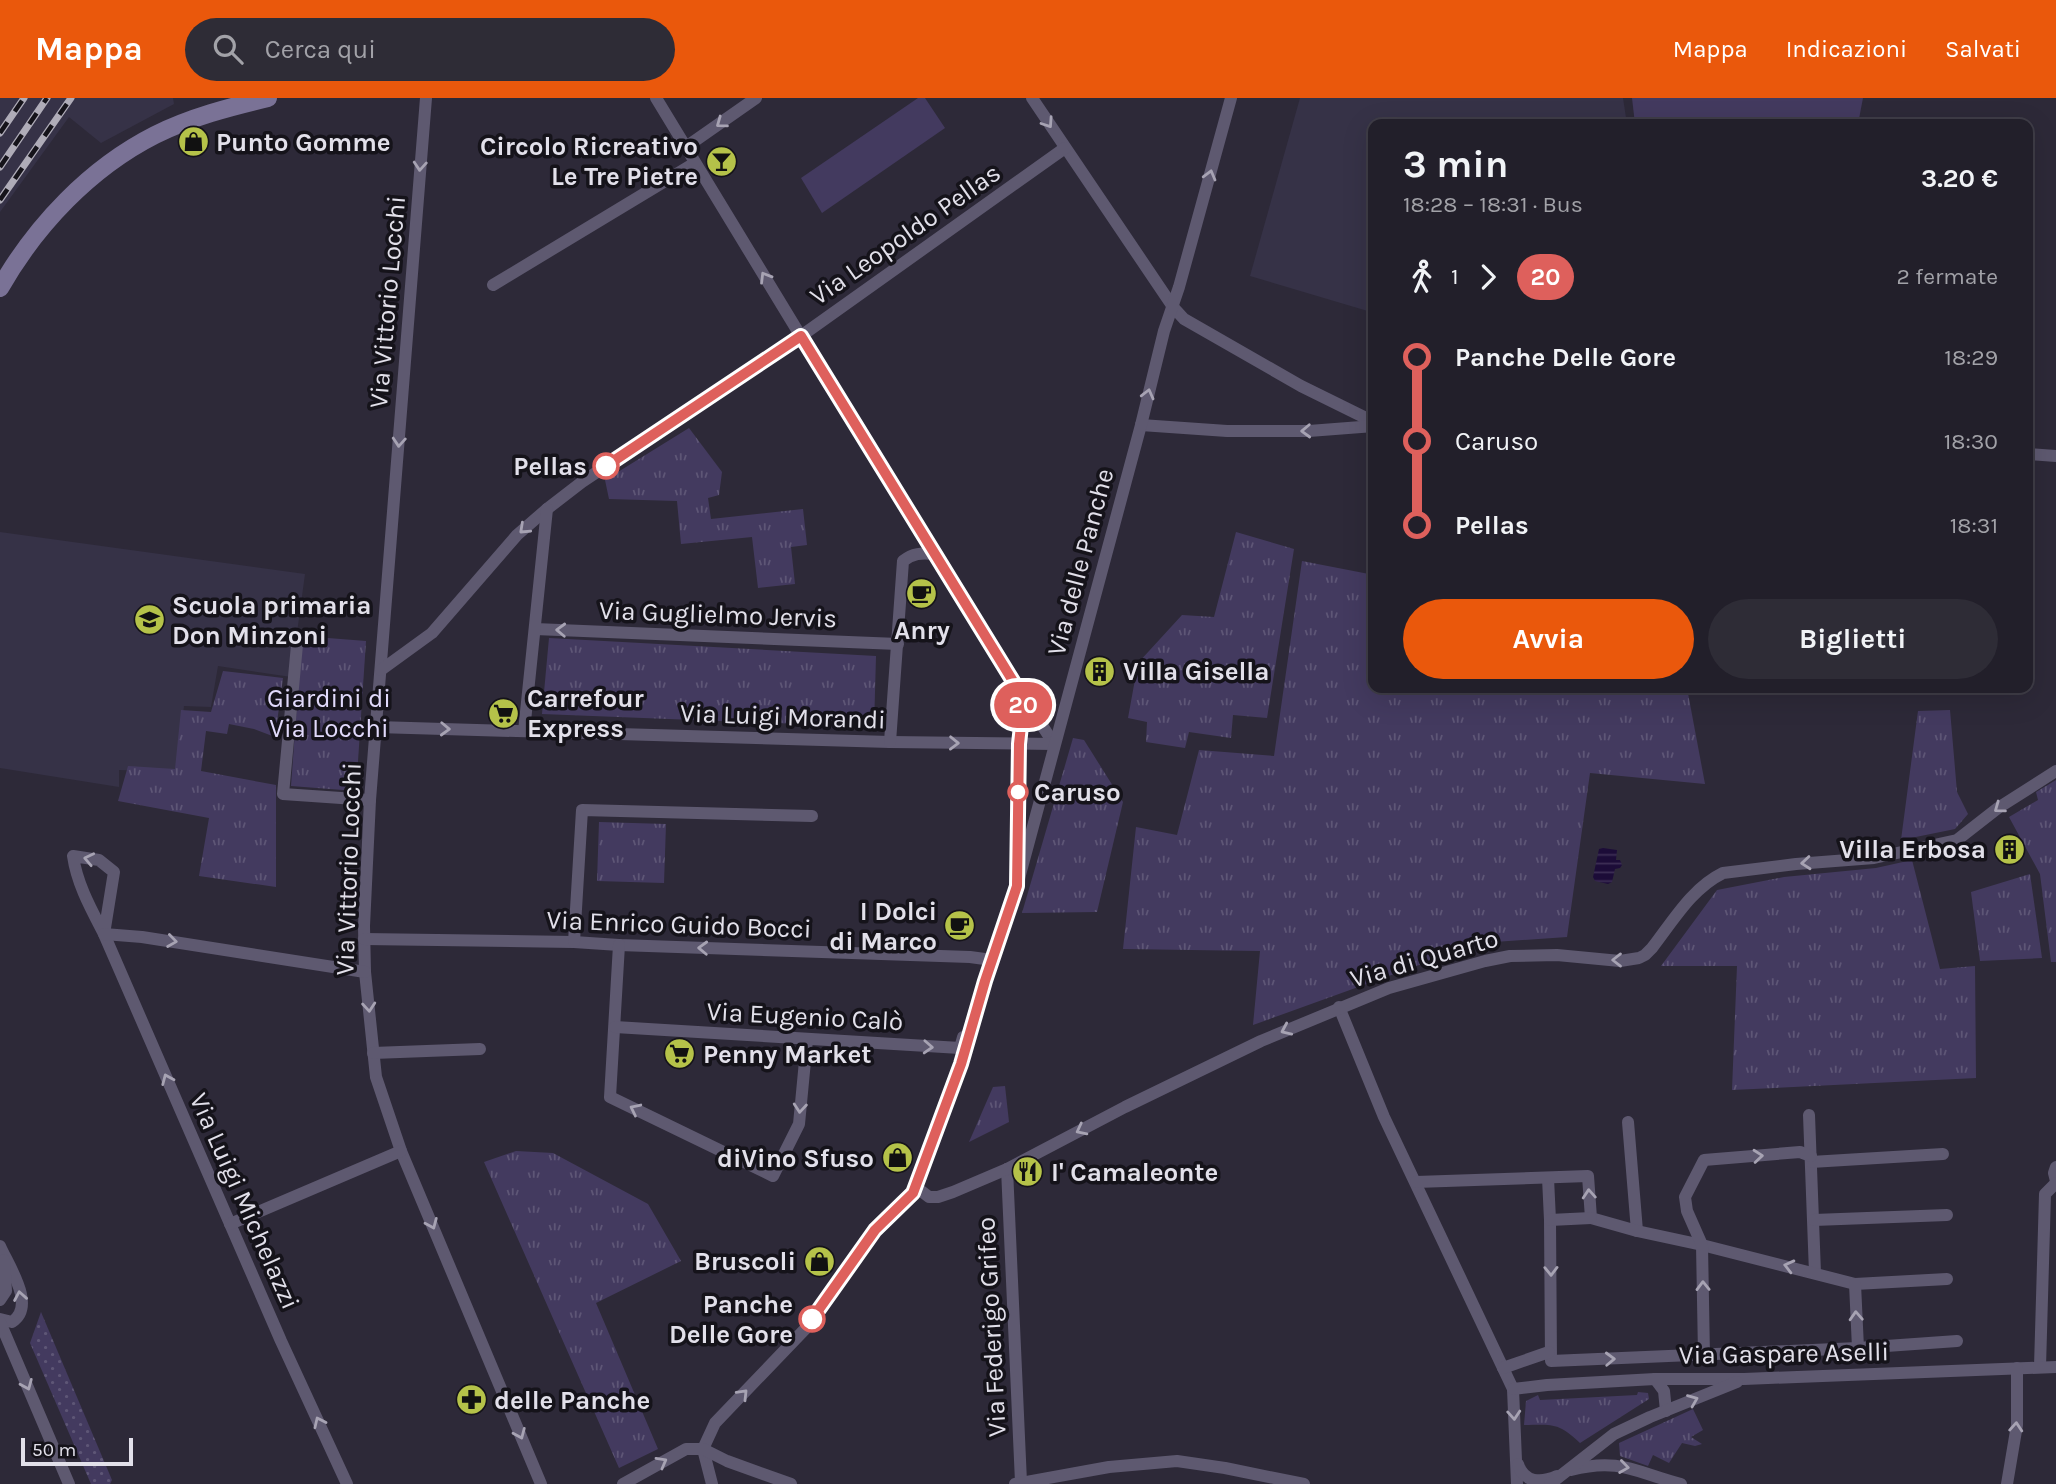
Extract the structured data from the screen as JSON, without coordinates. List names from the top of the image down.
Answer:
{
  "streets": {
    "street": [
      "Via Leopoldo Pellas",
      "Via Vittorio Locchi",
      "Via delle Panche",
      "Via Guglielmo Jervis",
      "Via Luigi Morandi",
      "Via Enrico Guido Bocci",
      "Via di Quarto",
      "Via Eugenio Calò",
      "Via Luigi Michelazzi",
      "Via Federigo Grifeo",
      "Via Gaspare Aselli"
    ]
  },
  "crossings": [
    ["Via Leopoldo Pellas", "Via Vittorio Locchi"],
    ["Via Vittorio Locchi", "Via Luigi Morandi"],
    ["Via Vittorio Locchi", "Via Enrico Guido Bocci"],
    ["Via delle Panche", "Via Luigi Morandi"],
    ["Via delle Panche", "Via Enrico Guido Bocci"],
    ["Via delle Panche", "Via di Quarto"],
    ["Via delle Panche", "Via Eugenio Calò"],
    ["Via di Quarto", "Via Federigo Grifeo"]
  ],
  "one_way": [
    "Via Vittorio Locchi",
    "Via delle Panche",
    "Via Guglielmo Jervis",
    "Via Luigi Morandi",
    "Via Enrico Guido Bocci",
    "Via di Quarto",
    "Via Eugenio Calò"
  ],
  "parks": ["Giardini di Via Locchi"],
  "places": {
    "shop": ["Punto Gomme", "diVino Sfuso", "Bruscoli"],
    "bar": ["Circolo Ricreativo Le Tre Pietre"],
    "other": ["Pellas", "Caruso", "Panche Delle Gore"],
    "cafe": ["Anry", "I Dolci di Marco"],
    "school or university": ["Scuola primaria Don Minzoni"],
    "building": ["Villa Gisella", "Villa Erbosa"],
    "supermarket": ["Carrefour Express", "Penny Market"],
    "restaurant": ["I' Camaleonte"],
    "pharmacy": ["delle Panche"]
  },
  "lines": ["bus line 20"],
  "scale_bar": "50 m",
  "page": {
    "header": "Mappa",
    "search": "Cerca qui",
    "nav": ["Mappa", "Indicazioni", "Salvati"],
    "on_map": "20",
    "heading": ["3 min", "18:28 – 18:31 · Bus", "3.20 €"],
    "legs": ["1", "20", "2 fermate"],
    "list": [
      {
        "name": "Panche Delle Gore",
        "value": "18:29"
      },
      {
        "name": "Caruso",
        "value": "18:30"
      },
      {
        "name": "Pellas",
        "value": "18:31"
      }
    ],
    "buttons": ["Avvia", "Biglietti"],
    "scale": "50 m"
  }
}
